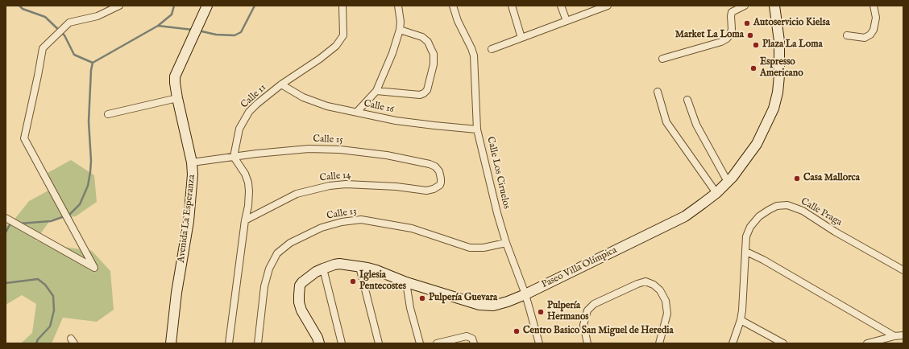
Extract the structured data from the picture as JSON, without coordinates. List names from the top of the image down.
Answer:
{
  "streets": {
    "main road": ["Avenida La Esperanza", "Paseo Villa Olímpica"],
    "street": [
      "Calle 11",
      "Calle 16",
      "Calle 15",
      "Calle Los Ciruelos",
      "Calle 14",
      "Calle Praga",
      "Calle 13"
    ]
  },
  "crossings": [
    ["Calle 11", "Calle 16"],
    ["Calle 11", "Calle 15"],
    ["Calle 16", "Calle Los Ciruelos"],
    ["Calle 15", "Calle 14"],
    ["Calle 15", "Avenida La Esperanza"],
    ["Calle Los Ciruelos", "Calle 13"],
    ["Calle Los Ciruelos", "Paseo Villa Olímpica"]
  ],
  "places": [
    "Autoservicio Kielsa",
    "Market La Loma",
    "Plaza La Loma",
    "Espresso Americano",
    "Casa Mallorca",
    "Iglesia Pentecostes",
    "Pulpería Guevara",
    "Pulpería Hermanos",
    "Centro Basico San Miguel de Heredia"
  ]
}
